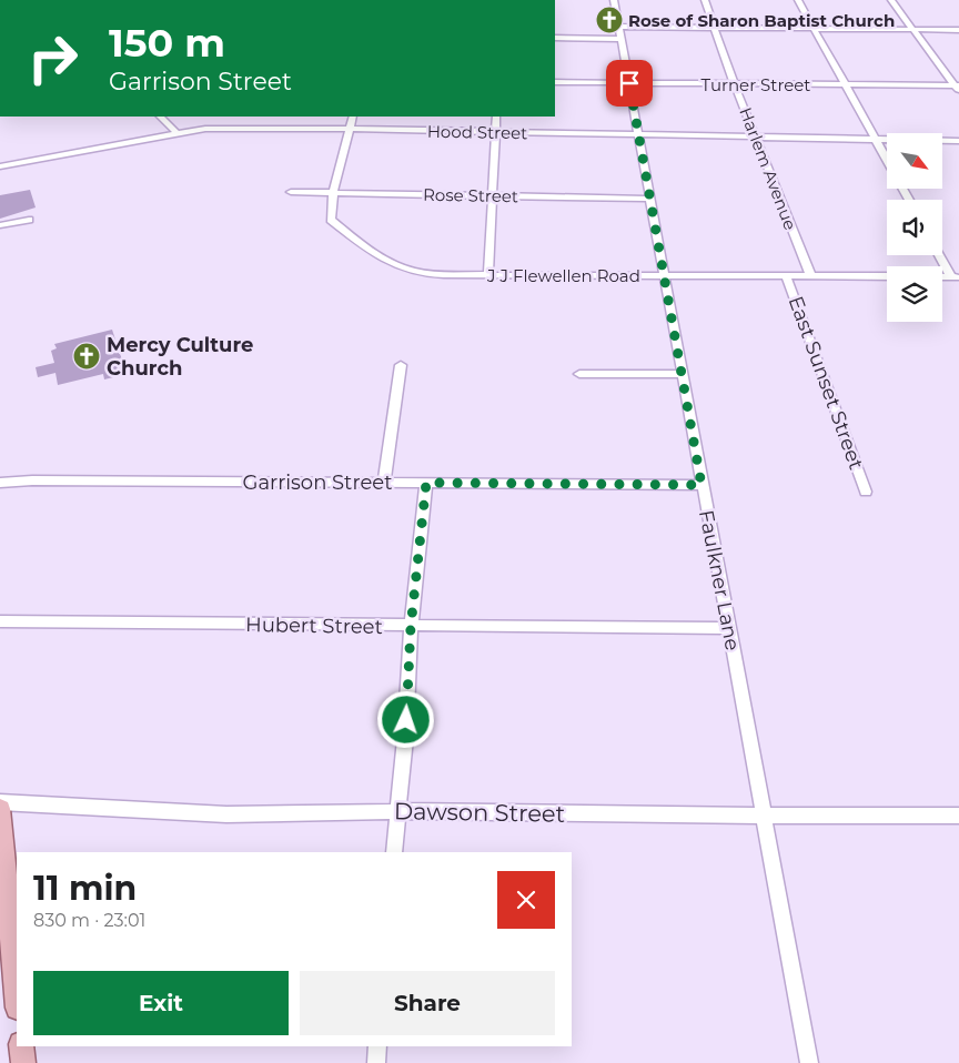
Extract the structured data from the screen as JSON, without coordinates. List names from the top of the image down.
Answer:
{
  "streets": {
    "street": [
      "Turner Street",
      "Hood Street",
      "Harlem Avenue",
      "Rose Street",
      "J J Flewellen Road",
      "East Sunset Street",
      "Garrison Street",
      "Faulkner Lane",
      "Hubert Street",
      "Dawson Street"
    ]
  },
  "crossings": [
    ["Turner Street", "Harlem Avenue"],
    ["Turner Street", "Faulkner Lane"],
    ["Hood Street", "Harlem Avenue"],
    ["Hood Street", "Faulkner Lane"],
    ["Harlem Avenue", "J J Flewellen Road"],
    ["Rose Street", "J J Flewellen Road"],
    ["Rose Street", "Faulkner Lane"],
    ["J J Flewellen Road", "East Sunset Street"],
    ["J J Flewellen Road", "Faulkner Lane"],
    ["Garrison Street", "Faulkner Lane"],
    ["Faulkner Lane", "Hubert Street"],
    ["Faulkner Lane", "Dawson Street"]
  ],
  "places": {
    "church": ["Rose of Sharon Baptist Church", "Mercy Culture Church"]
  },
  "north": "bottom right",
  "page": {
    "turn": ["150 m", "Garrison Street"],
    "heading": ["11 min", "830 m · 23:01"],
    "buttons": ["Exit", "Share"]
  }
}
